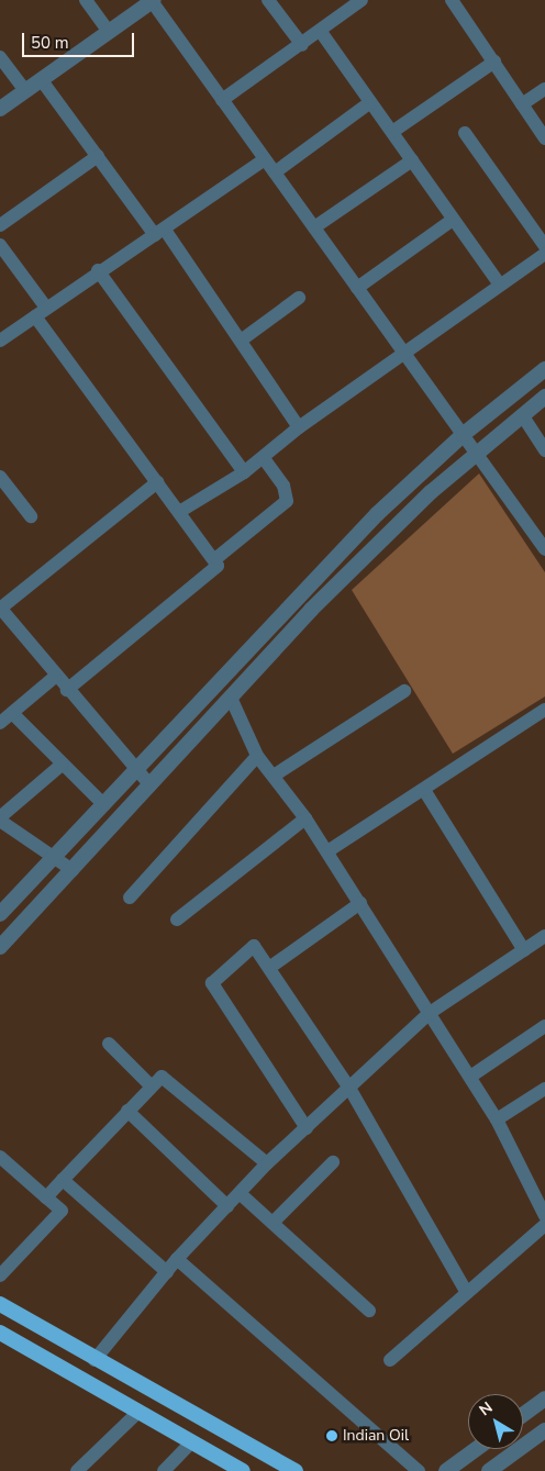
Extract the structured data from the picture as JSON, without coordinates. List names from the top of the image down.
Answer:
{
  "places": ["Indian Oil"],
  "scale_bar": "50 m",
  "north": "top left"
}
